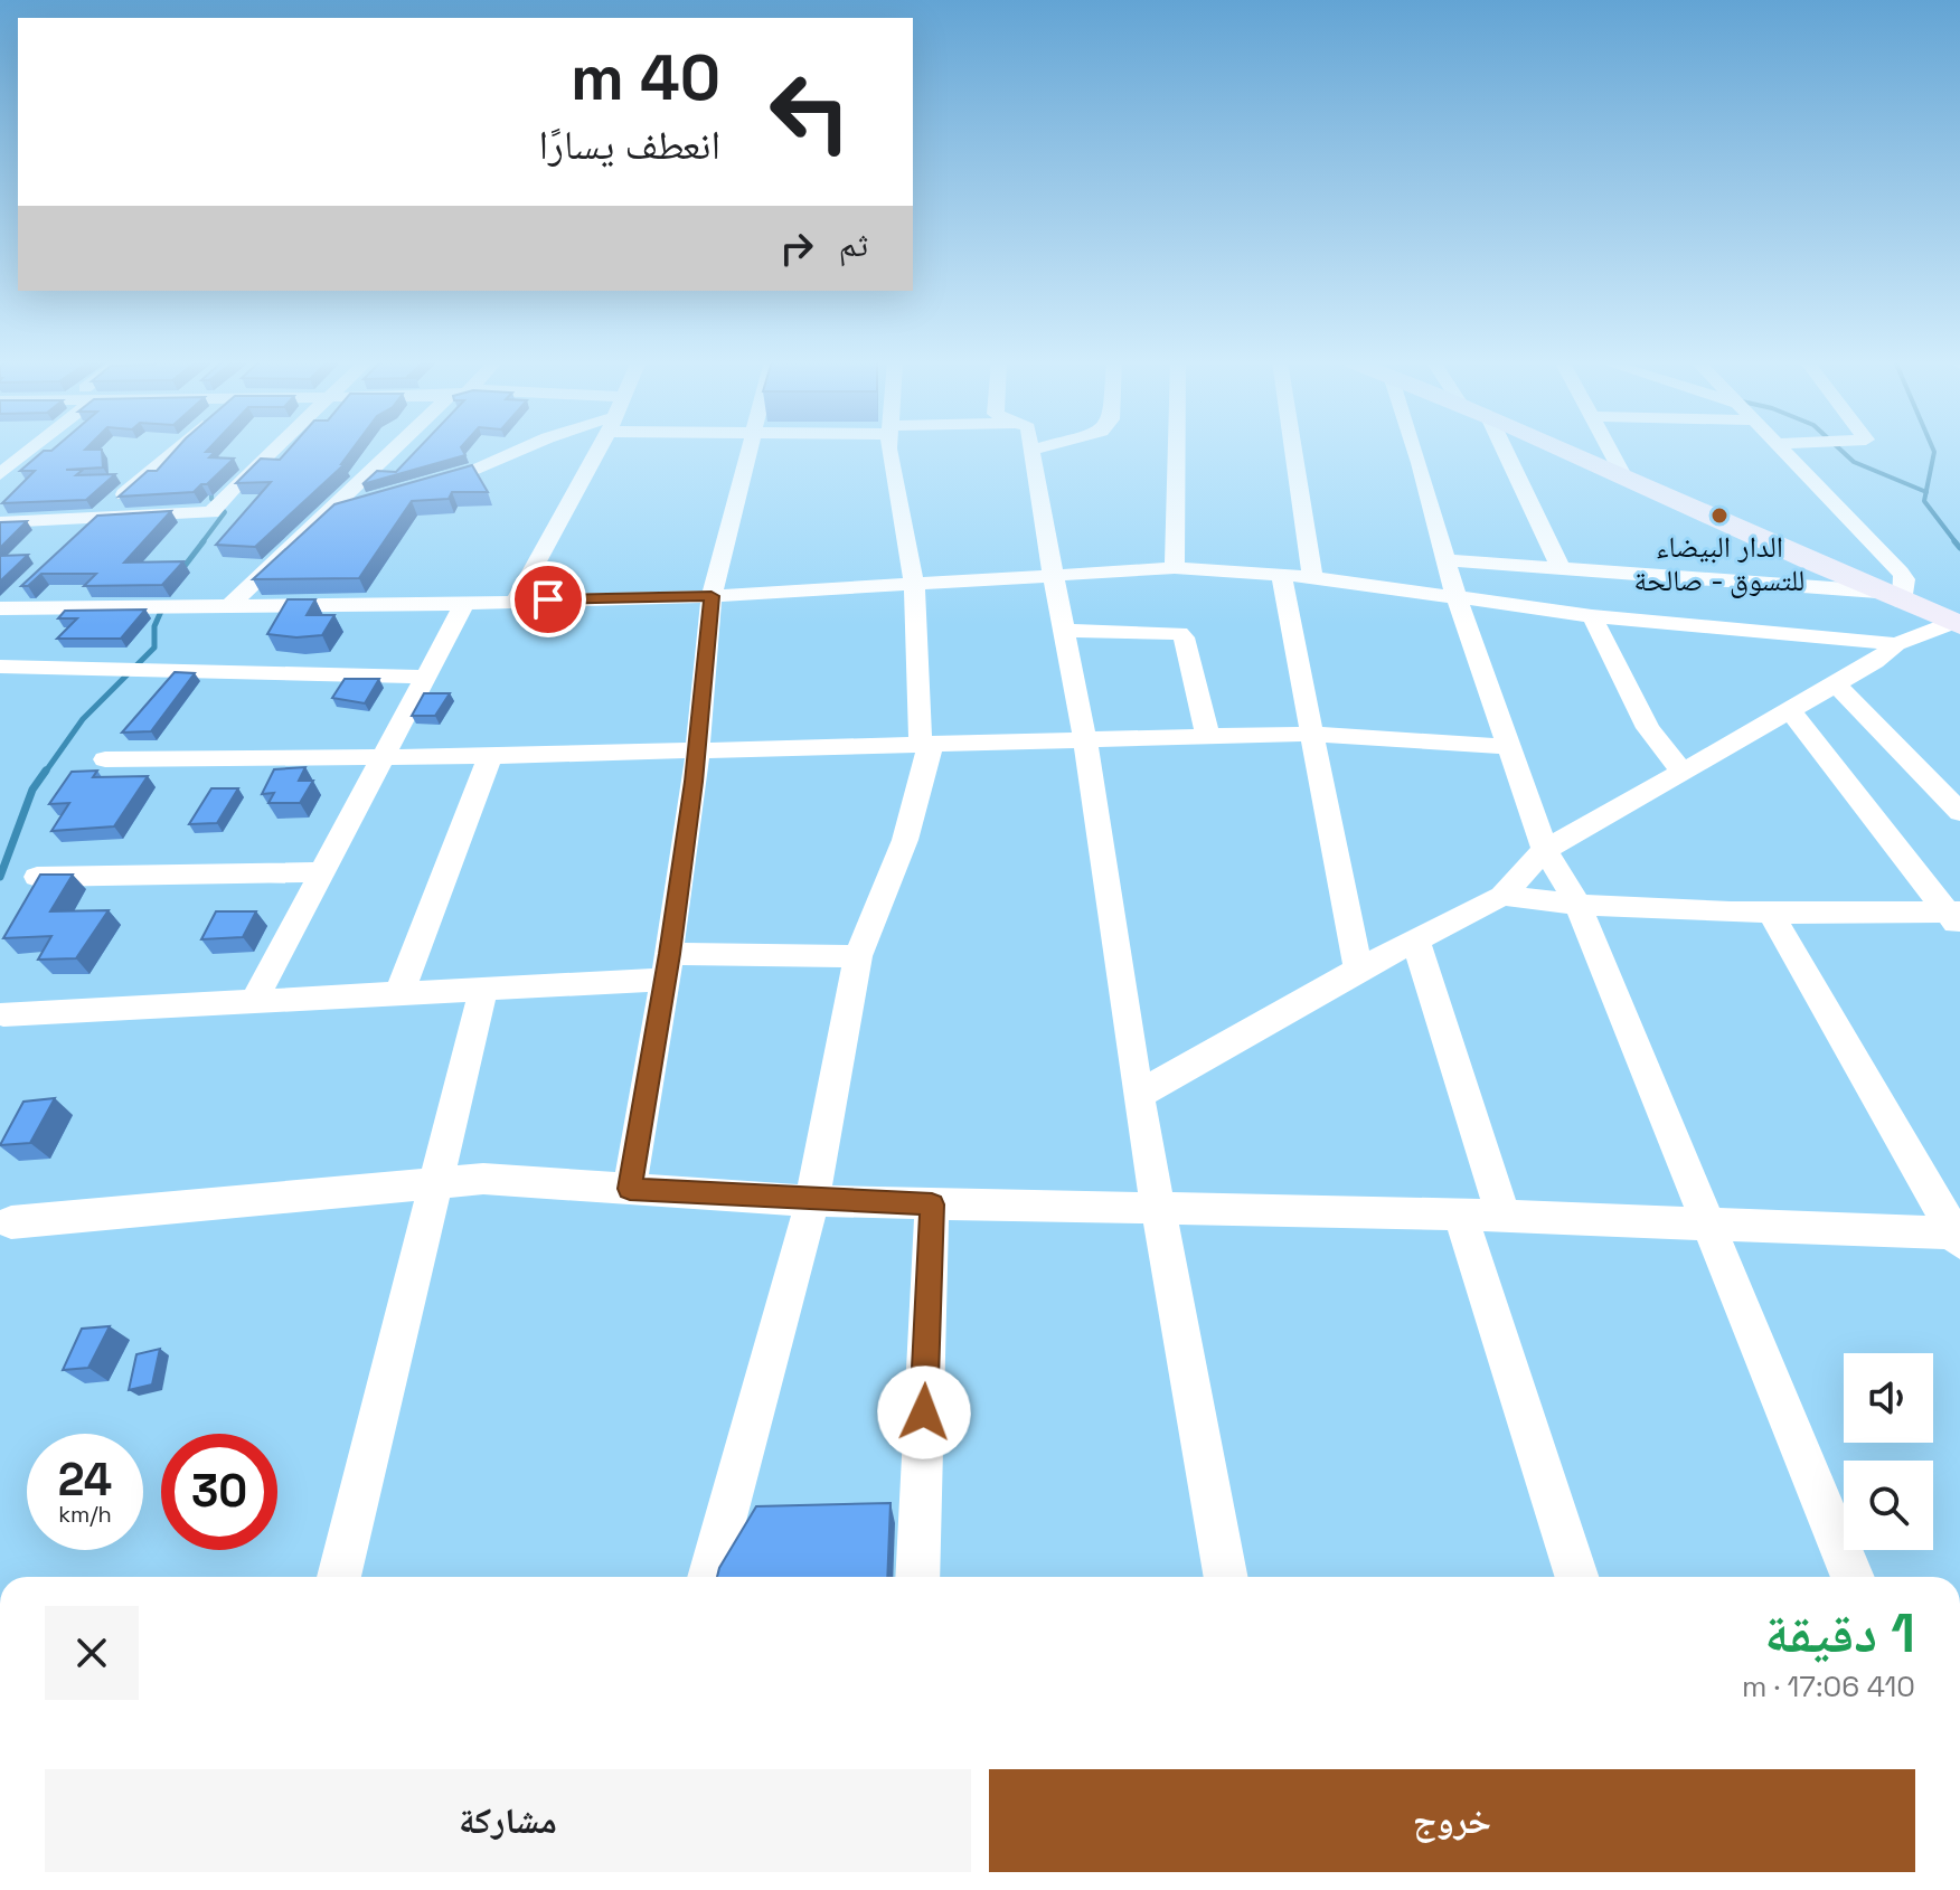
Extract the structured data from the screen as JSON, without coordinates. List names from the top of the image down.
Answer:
{
  "places": ["الدار البيضاء للتسوق - صالحة"],
  "page": {
    "turn": ["40 m", "انعطف يسارًا"],
    "then": "ثم",
    "speed": "24 km/h",
    "limit": "30",
    "heading": ["1 دقيقة", "410 m · 17:06"],
    "buttons": ["خروج", "مشاركة"]
  }
}
